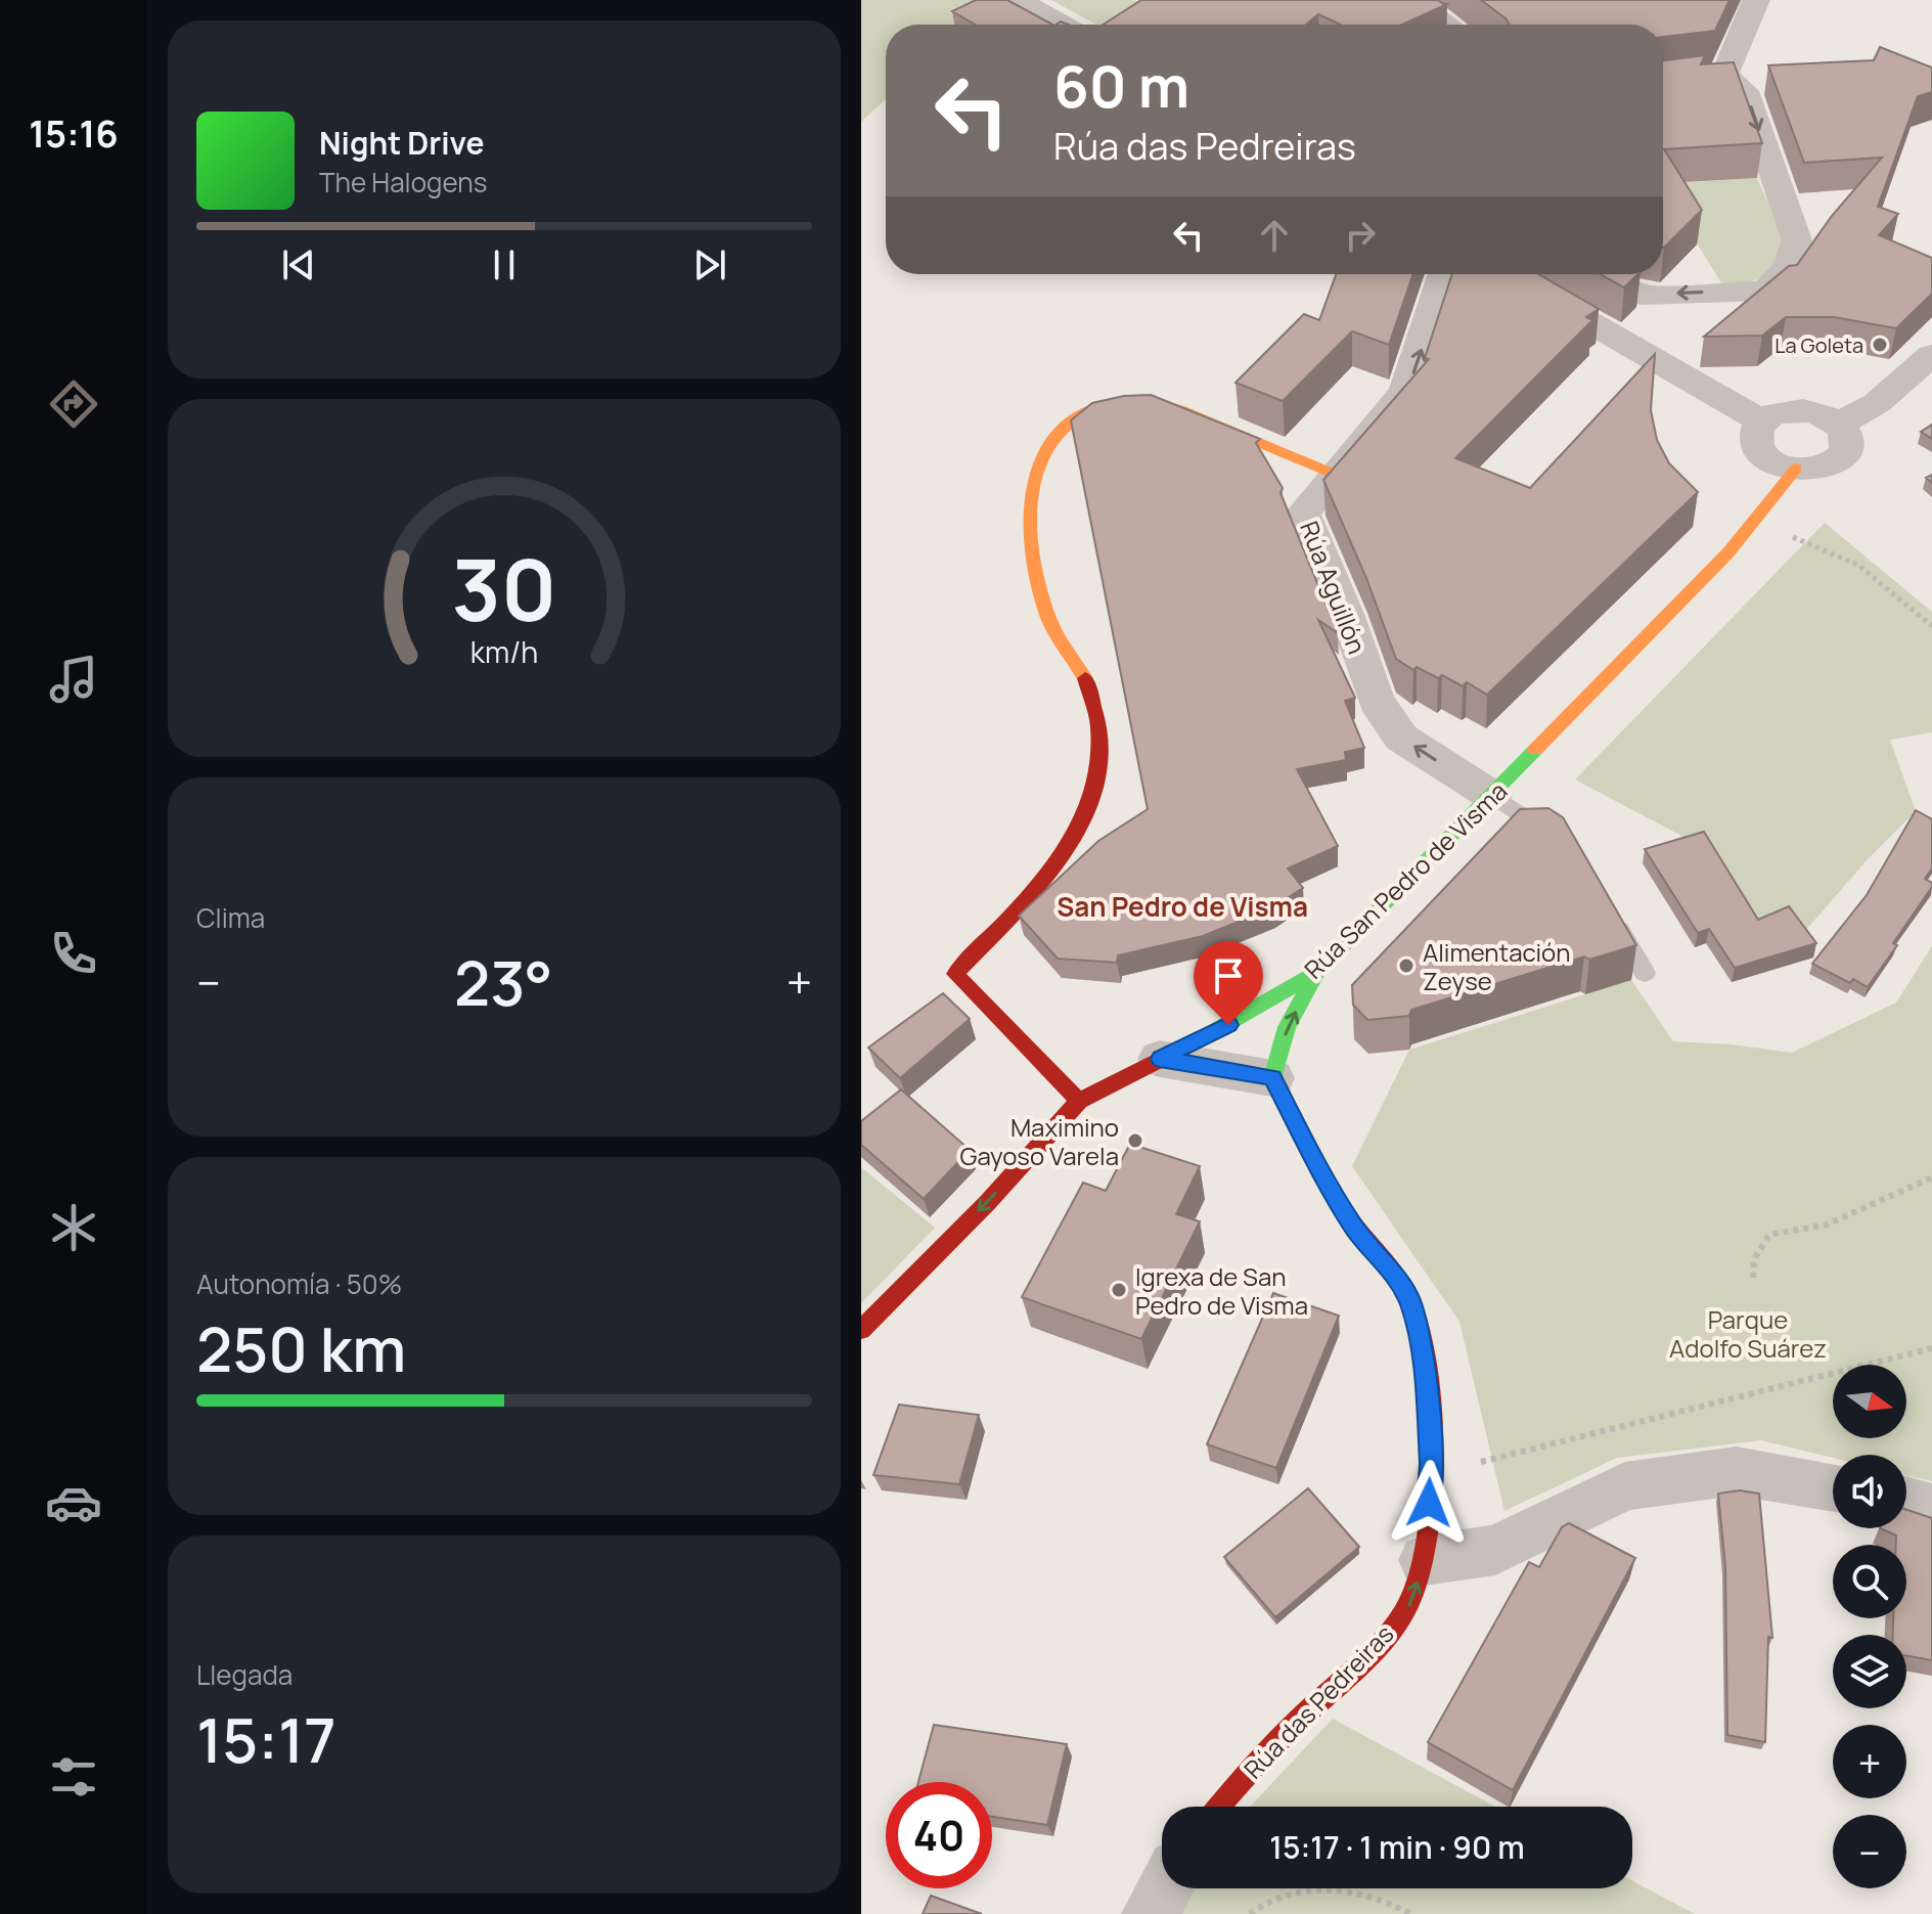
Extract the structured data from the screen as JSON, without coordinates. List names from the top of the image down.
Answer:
{
  "streets": {
    "street": ["Rúa Aguillón", "Rúa San Pedro de Visma", "Rúa das Pedreiras"]
  },
  "crossings": [
    ["Rúa Aguillón", "Rúa San Pedro de Visma"]
  ],
  "one_way": ["Rúa Aguillón", "Rúa das Pedreiras"],
  "districts": ["San Pedro de Visma"],
  "parks": ["Parque Adolfo Suárez"],
  "places": [
    "La Goleta",
    "Alimentación Zeyse",
    "Maximino Gayoso Varela",
    "Igrexa de San Pedro de Visma"
  ],
  "north": "right",
  "page": {
    "tabs": "15:16",
    "turn": ["60 m", "Rúa das Pedreiras"],
    "song": ["Night Drive", "The Halogens"],
    "tile": [
      "Clima",
      ["Autonomía · 50%", "250 km"],
      ["Llegada", "15:17"]
    ],
    "heat": ["−", "23°", "+"],
    "map_buttons": ["+", "−"],
    "limit": "40",
    "trip": "15:17 · 1 min · 90 m",
    "gauge": ["30", "km/h"]
  }
}
